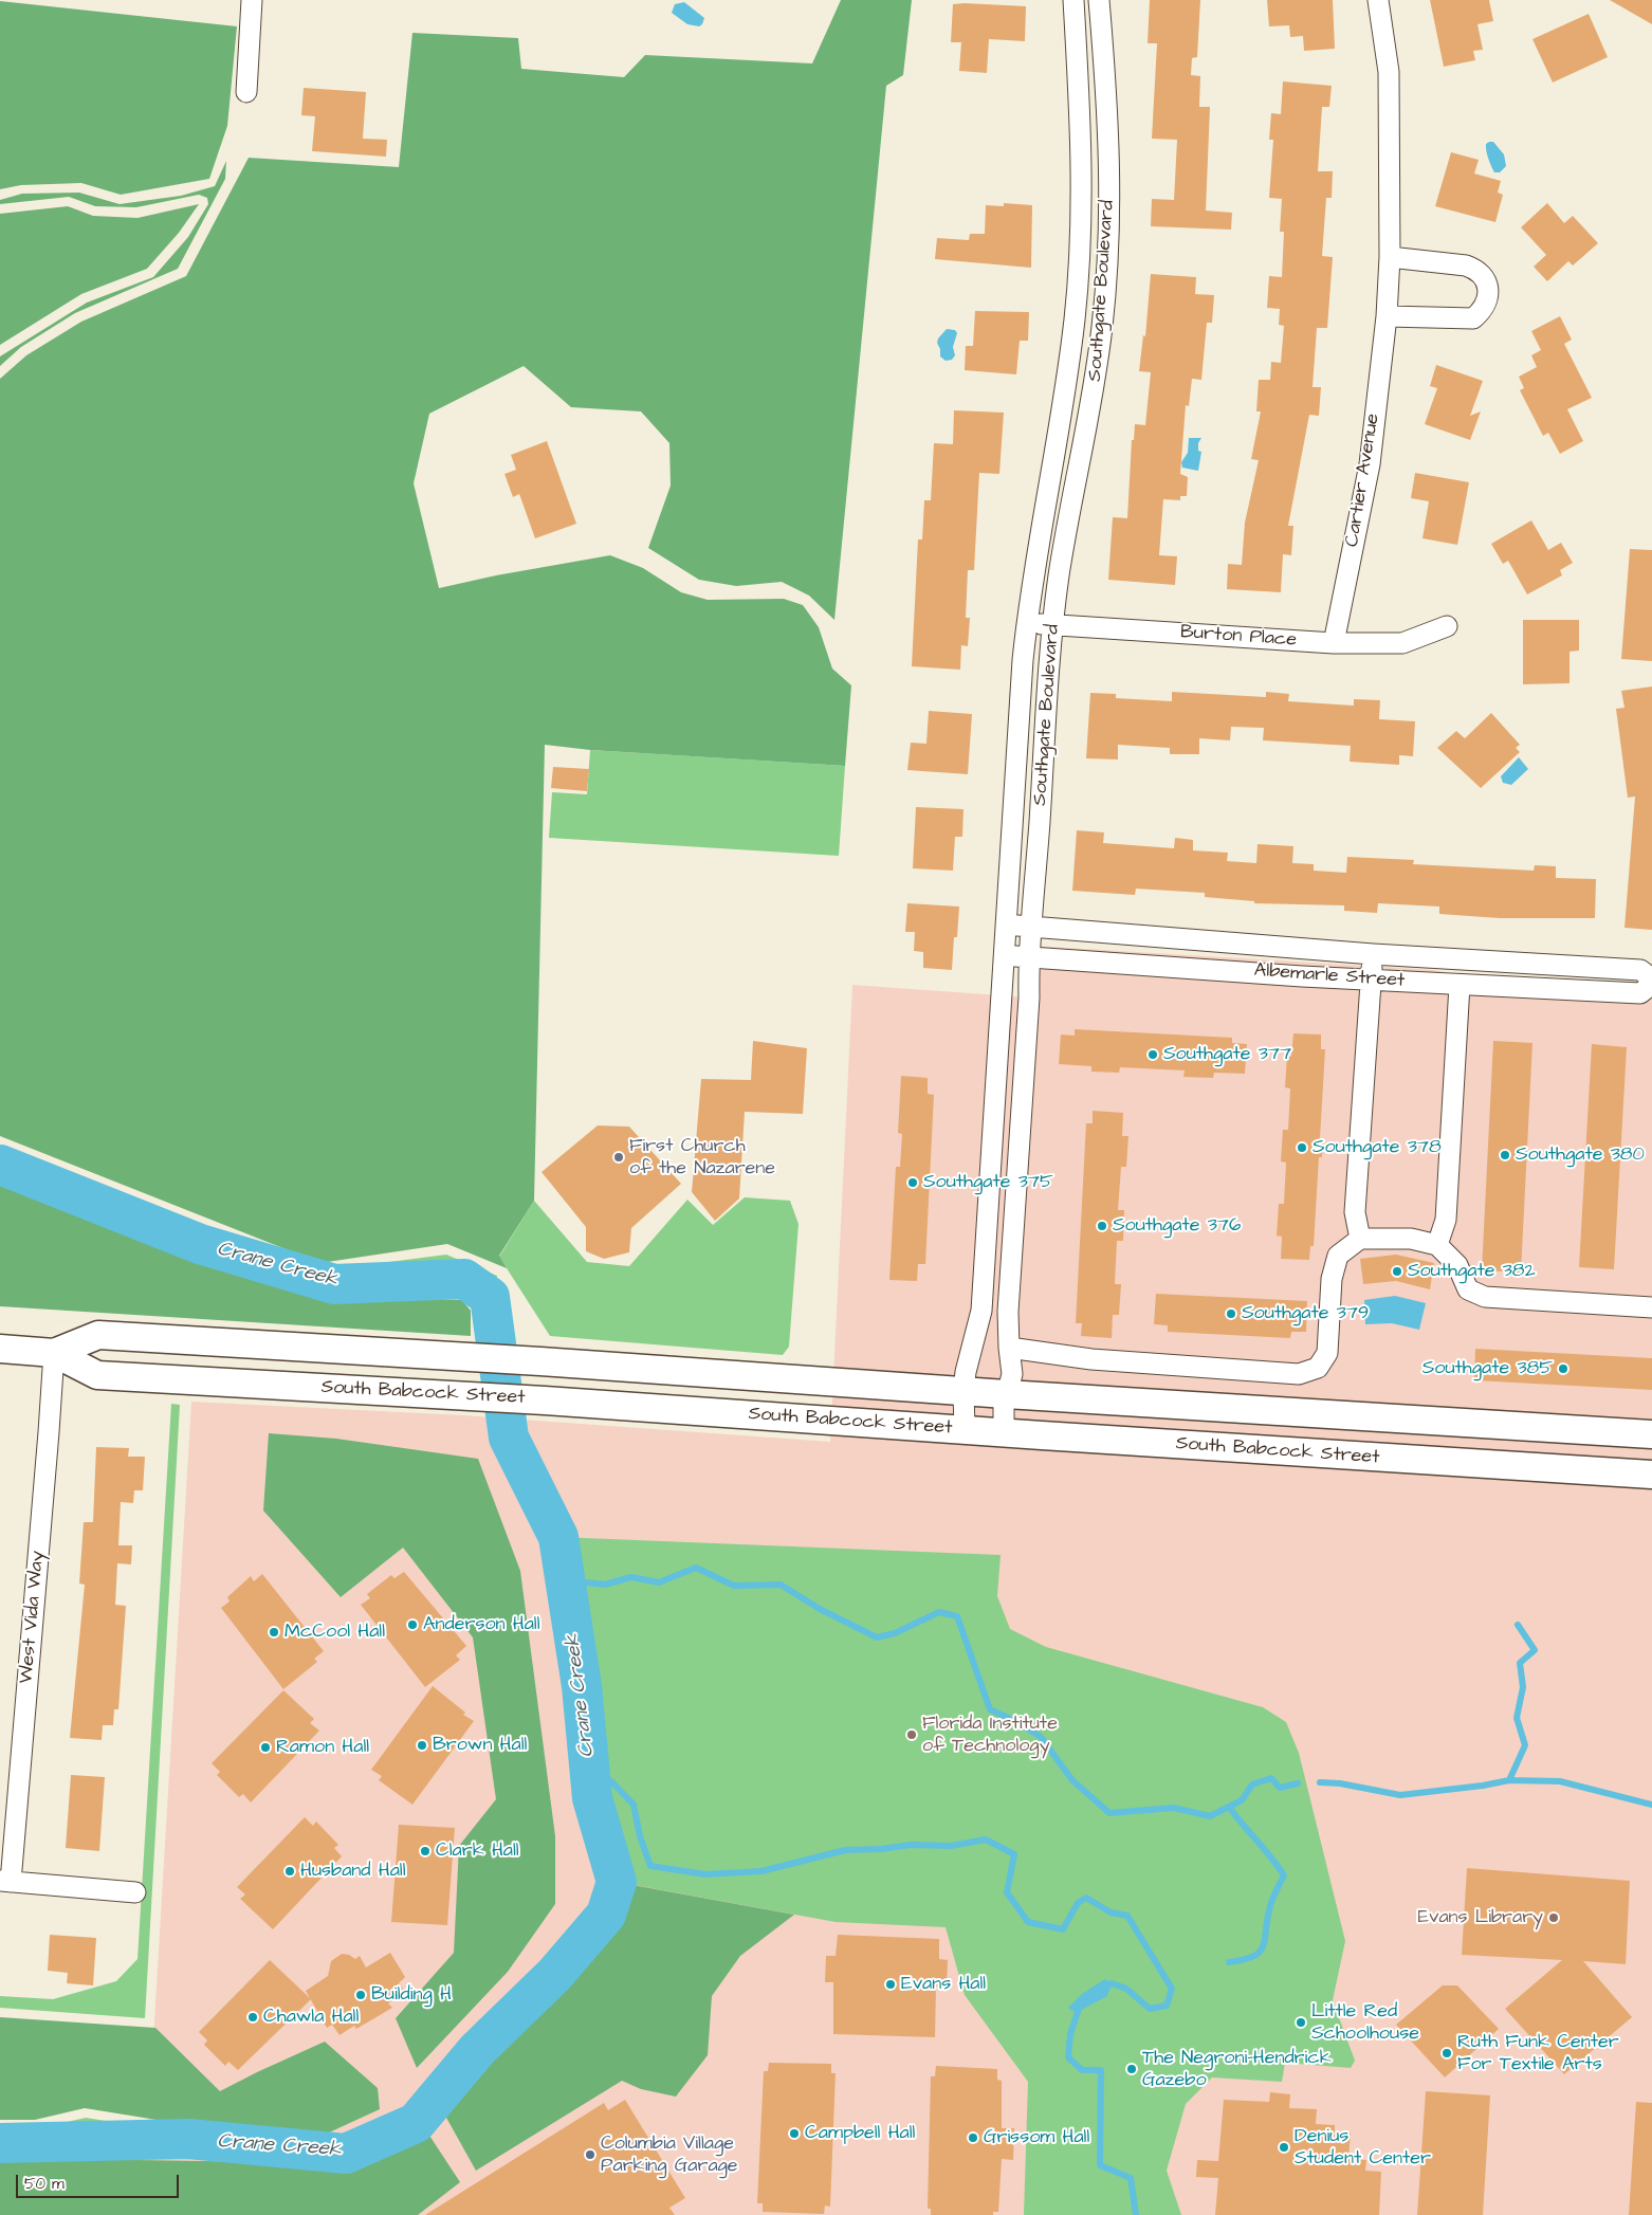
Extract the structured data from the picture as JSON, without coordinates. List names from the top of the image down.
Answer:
{
  "streets": {
    "main road": ["South Babcock Street"],
    "street": [
      "Southgate Boulevard",
      "Cartier Avenue",
      "Burton Place",
      "Albemarle Street",
      "West Vida Way"
    ]
  },
  "crossings": [
    ["Southgate Boulevard", "Burton Place"],
    ["Southgate Boulevard", "Albemarle Street"],
    ["Southgate Boulevard", "South Babcock Street"],
    ["Cartier Avenue", "Burton Place"],
    ["South Babcock Street", "West Vida Way"]
  ],
  "water": ["Crane Creek"],
  "places": [
    "Southgate 377",
    "Southgate 378",
    "Southgate 380",
    "First Church of the Nazarene",
    "Southgate 375",
    "Southgate 376",
    "Southgate 382",
    "Southgate 379",
    "Southgate 385",
    "Anderson Hall",
    "McCool Hall",
    "Florida Institute of Technology",
    "Brown Hall",
    "Ramon Hall",
    "Clark Hall",
    "Husband Hall",
    "Evans Library",
    "Evans Hall",
    "Building H",
    "Chawla Hall",
    "Little Red Schoolhouse",
    "Ruth Funk Center For Textile Arts",
    "The Negroni-Hendrick Gazebo",
    "Campbell Hall",
    "Grissom Hall",
    "Denius Student Center",
    "Columbia Village Parking Garage"
  ],
  "scale_bar": "50 m"
}
